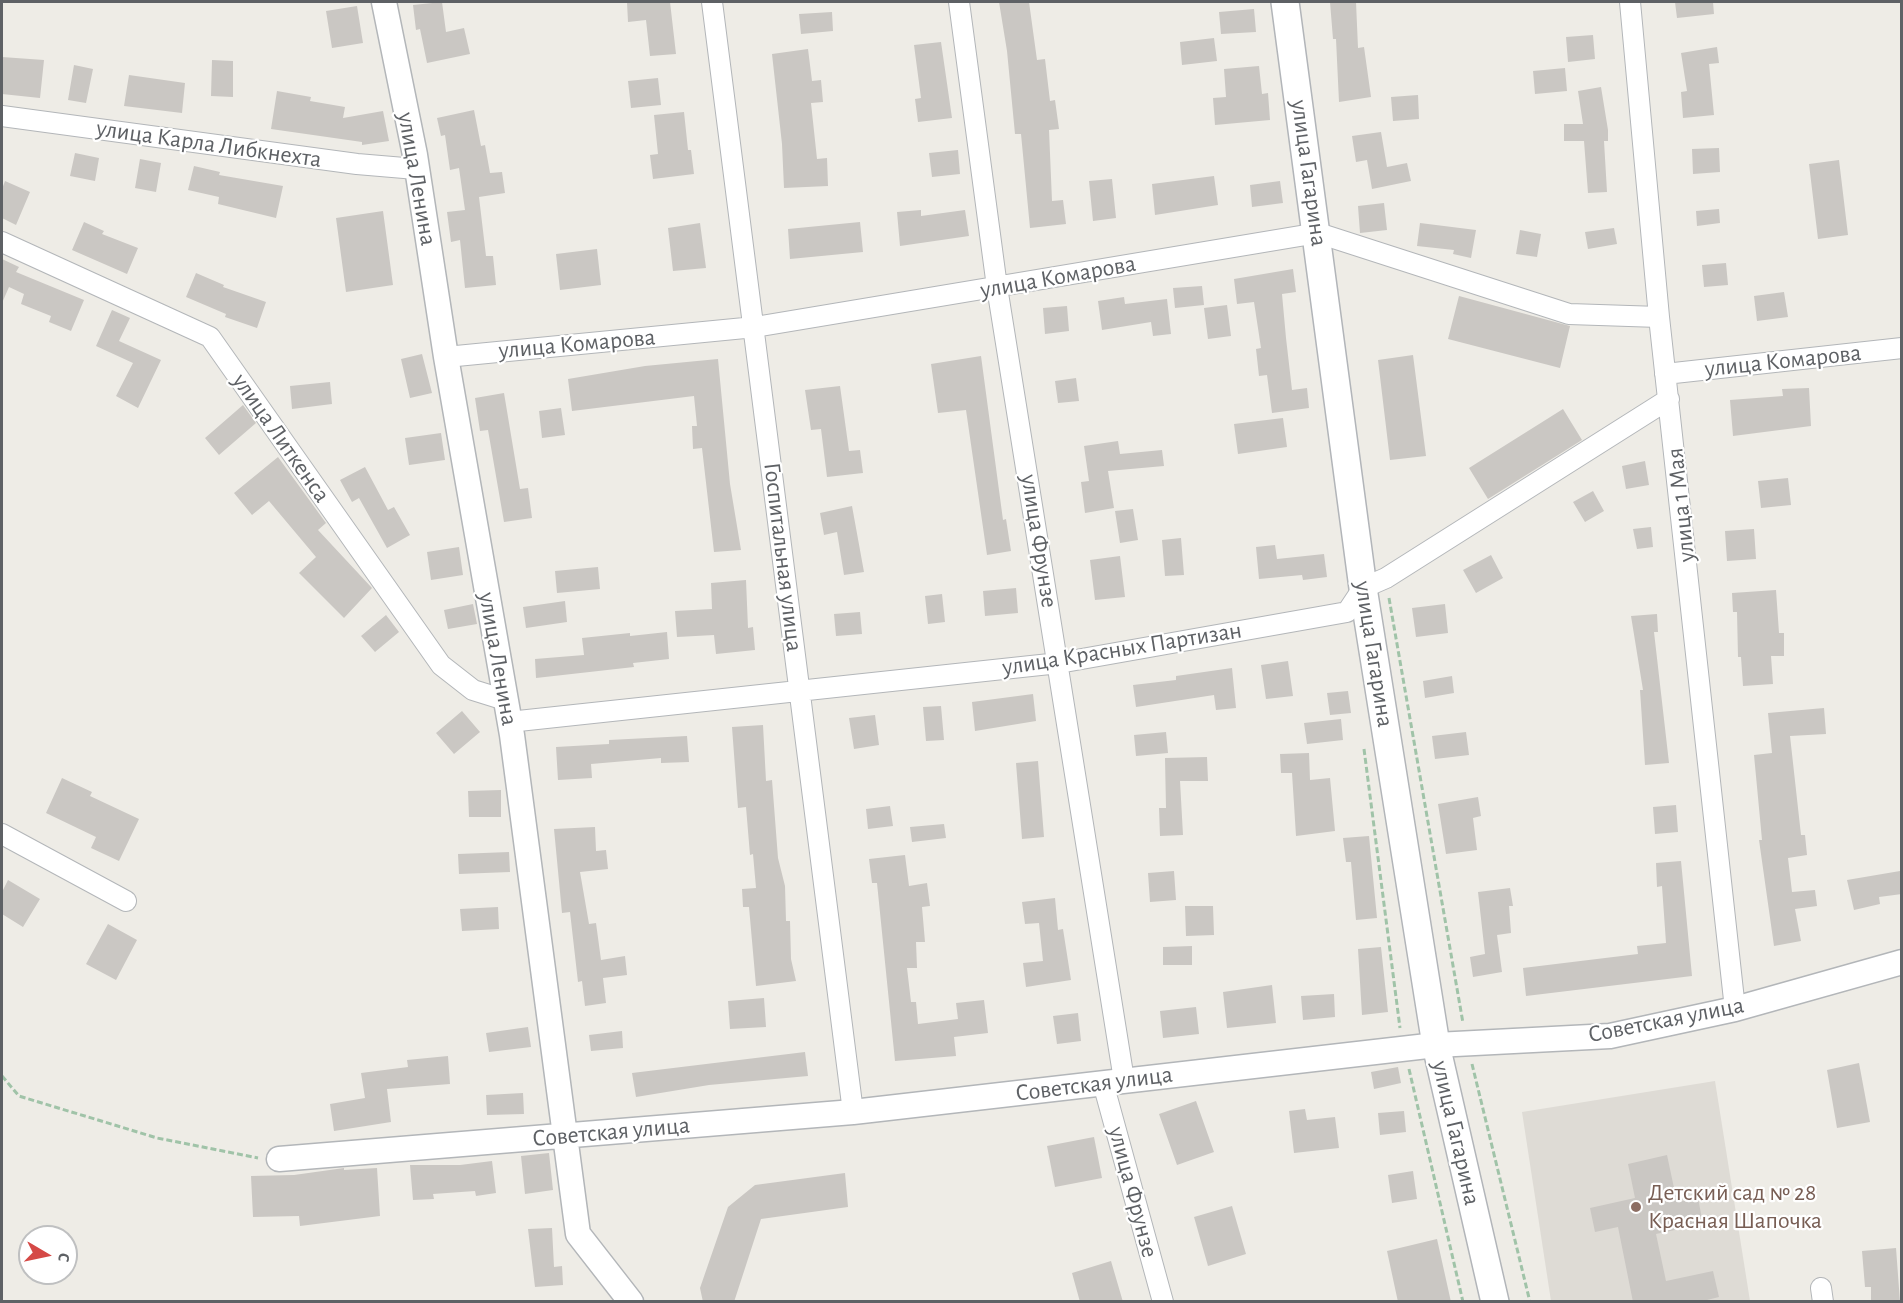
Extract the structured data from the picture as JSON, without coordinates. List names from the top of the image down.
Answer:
{
  "streets": {
    "main road": ["улица Гагарина"],
    "street": [
      "улица Карла Либкнехта",
      "улица Ленина",
      "улица Комарова",
      "улица Литкенса",
      "улица 1 Мая",
      "улица Фрунзе",
      "Госпитальная улица",
      "улица Красных Партизан",
      "Советская улица"
    ]
  },
  "crossings": [
    ["улица Карла Либкнехта", "улица Ленина"],
    ["улица Гагарина", "улица Комарова"],
    ["улица Гагарина", "улица Красных Партизан"],
    ["улица Гагарина", "Советская улица"],
    ["улица Ленина", "улица Комарова"],
    ["улица Ленина", "улица Литкенса"],
    ["улица Ленина", "улица Красных Партизан"],
    ["улица Ленина", "Советская улица"],
    ["улица Комарова", "улица 1 Мая"],
    ["улица Комарова", "улица Фрунзе"],
    ["улица Комарова", "Госпитальная улица"],
    ["улица Литкенса", "улица Красных Партизан"],
    ["улица 1 Мая", "улица Красных Партизан"],
    ["улица 1 Мая", "Советская улица"],
    ["улица Фрунзе", "улица Красных Партизан"],
    ["улица Фрунзе", "Советская улица"],
    ["Госпитальная улица", "улица Красных Партизан"],
    ["Госпитальная улица", "Советская улица"]
  ],
  "places": ["Детский сад № 28 Красная Шапочка"],
  "north": "right"
}
